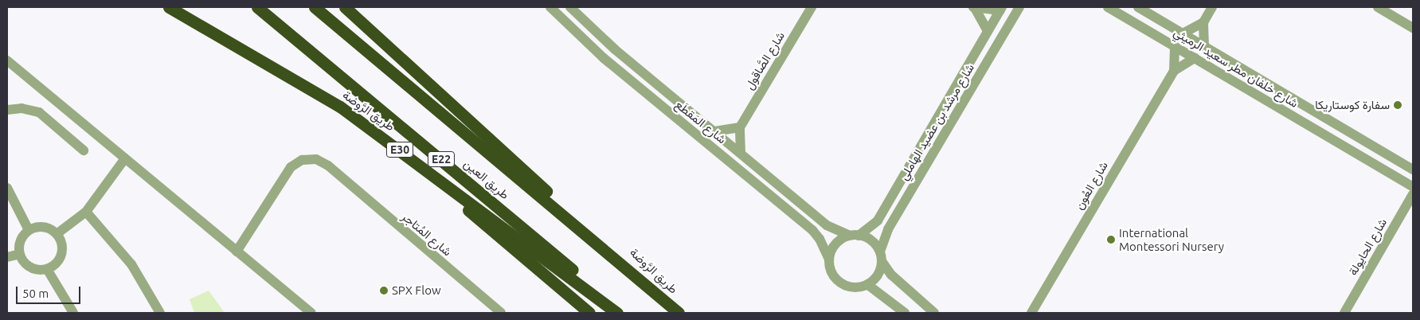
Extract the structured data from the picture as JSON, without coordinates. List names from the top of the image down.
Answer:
{
  "streets": {
    "highway": [
      "طريق الرَّوضة",
      "E30",
      "E22",
      "طريق العين"
    ],
    "street": [
      "شارع الصَّاقول",
      "شارع خلفان مطر سعيد الرميثي",
      "شارع المَقطَع",
      "شارع مرشد بن عضيد الهاملي",
      "شارع العُون",
      "شارع المُتاجر",
      "شارع الحايولة"
    ]
  },
  "crossings": [
    ["شارع خلفان مطر سعيد الرميثي", "شارع العُون"],
    ["طريق الرَّوضة", "طريق العين"],
    ["شارع المَقطَع", "شارع مرشد بن عضيد الهاملي"]
  ],
  "places": ["سفارة كوستاريكا", "International Montessori Nursery", "SPX Flow"],
  "scale_bar": "50 m"
}
